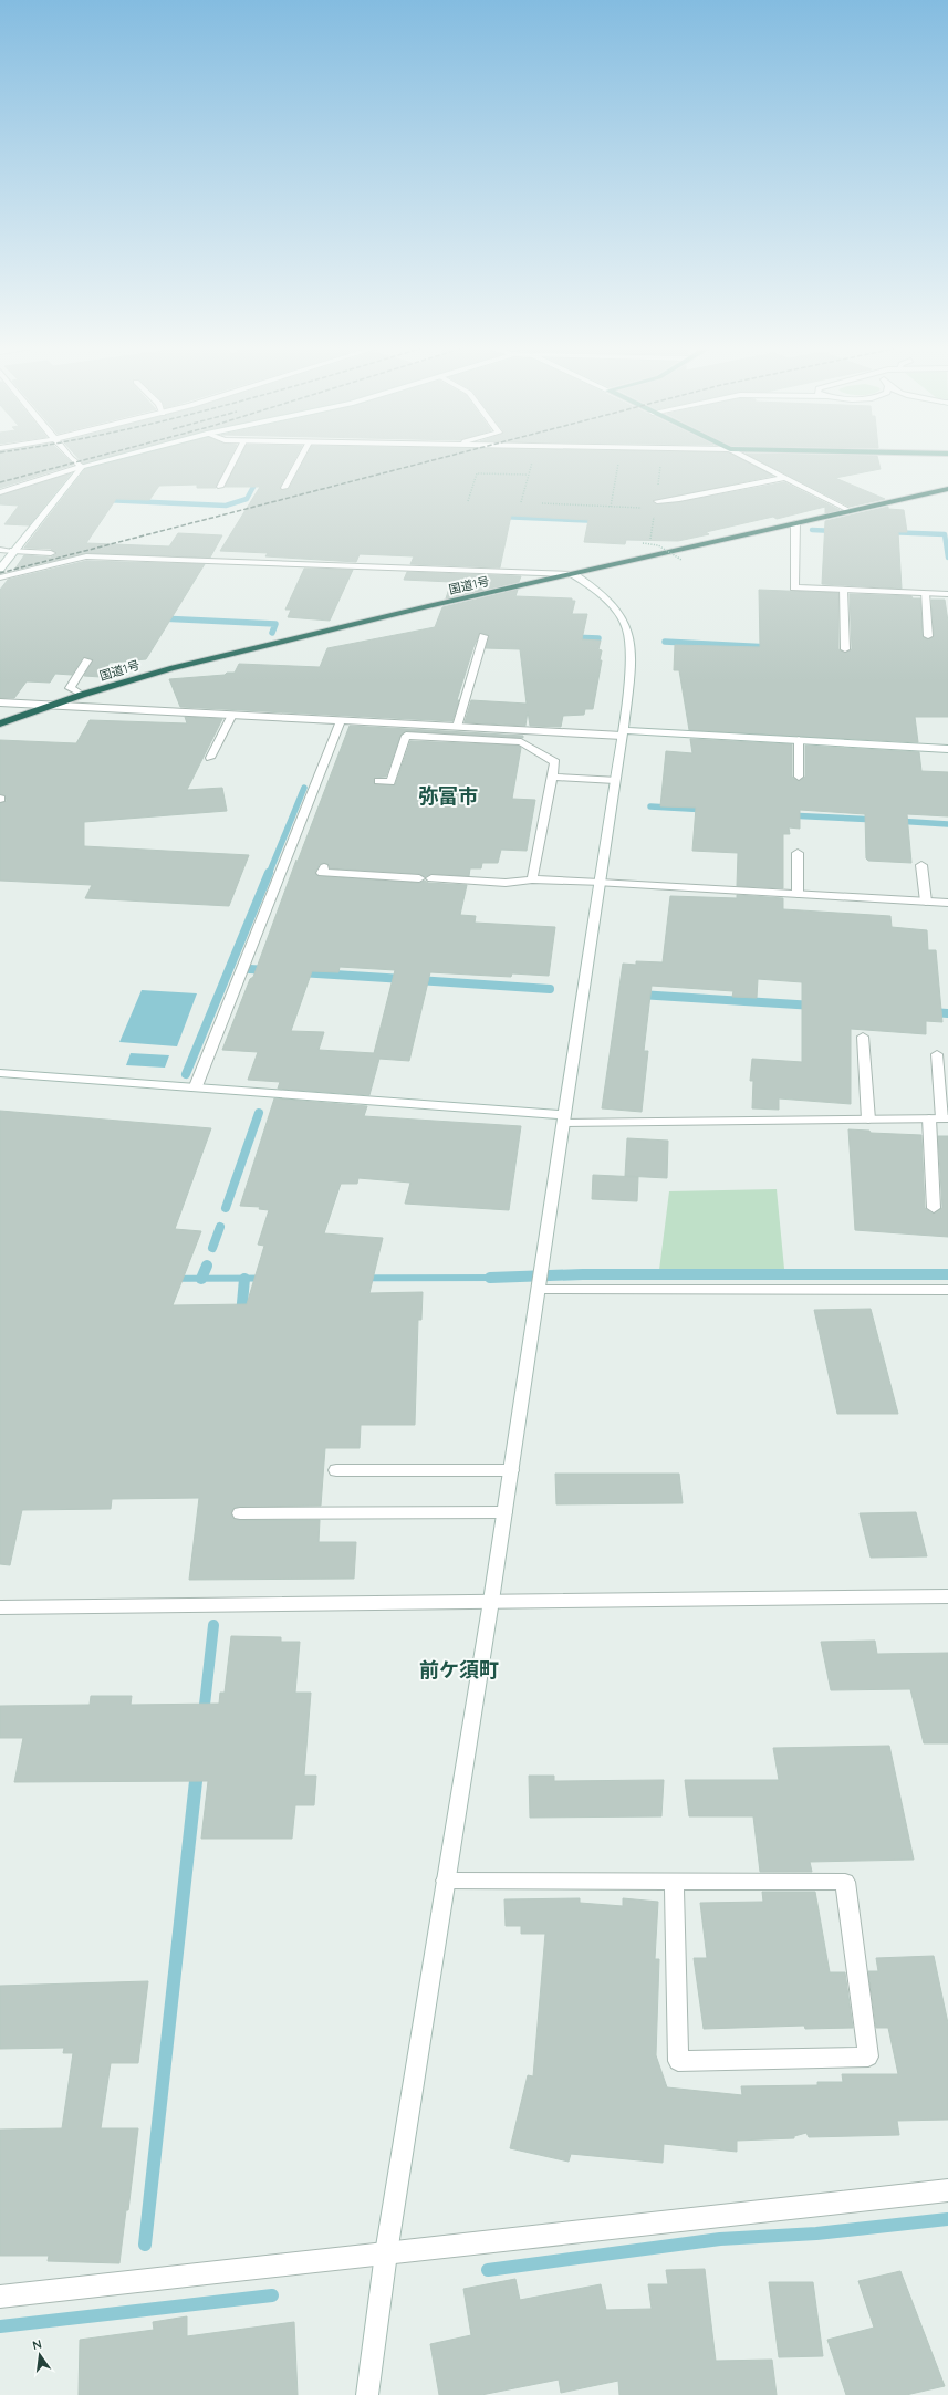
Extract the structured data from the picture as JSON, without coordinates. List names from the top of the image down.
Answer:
{
  "streets": {
    "highway": ["国道1号"]
  },
  "districts": ["弥富市", "前ケ須町"],
  "north": "top"
}
